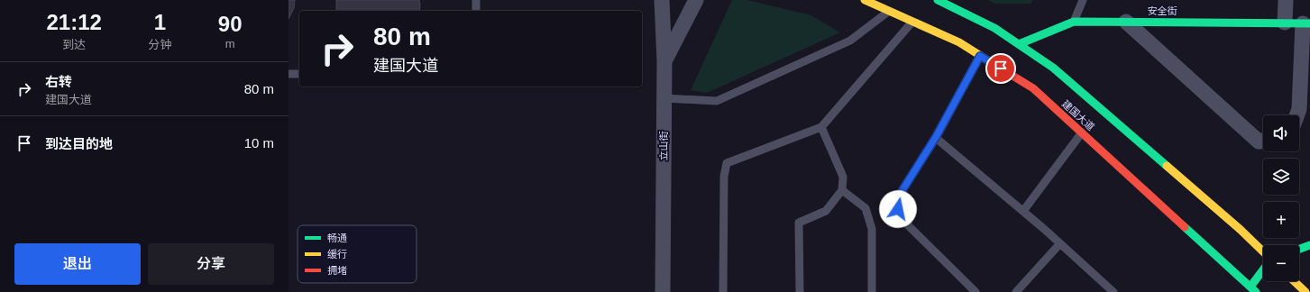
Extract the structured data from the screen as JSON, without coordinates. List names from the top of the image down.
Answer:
{
  "streets": {
    "main road": ["安全街", "建国大道"],
    "street": ["立山街"]
  },
  "crossings": [
    ["安全街", "建国大道"]
  ],
  "legend": ["畅通", "缓行", "拥堵"],
  "page": {
    "eta": [
      "21:12",
      "到达",
      "1",
      "分钟",
      "90",
      "m"
    ],
    "turn": ["80 m", "建国大道"],
    "list": [
      {
        "name": "右转",
        "note": "建国大道",
        "value": "80 m"
      },
      {
        "name": "到达目的地",
        "value": "10 m"
      }
    ],
    "map_buttons": ["+", "−"],
    "buttons": ["退出", "分享"]
  }
}
